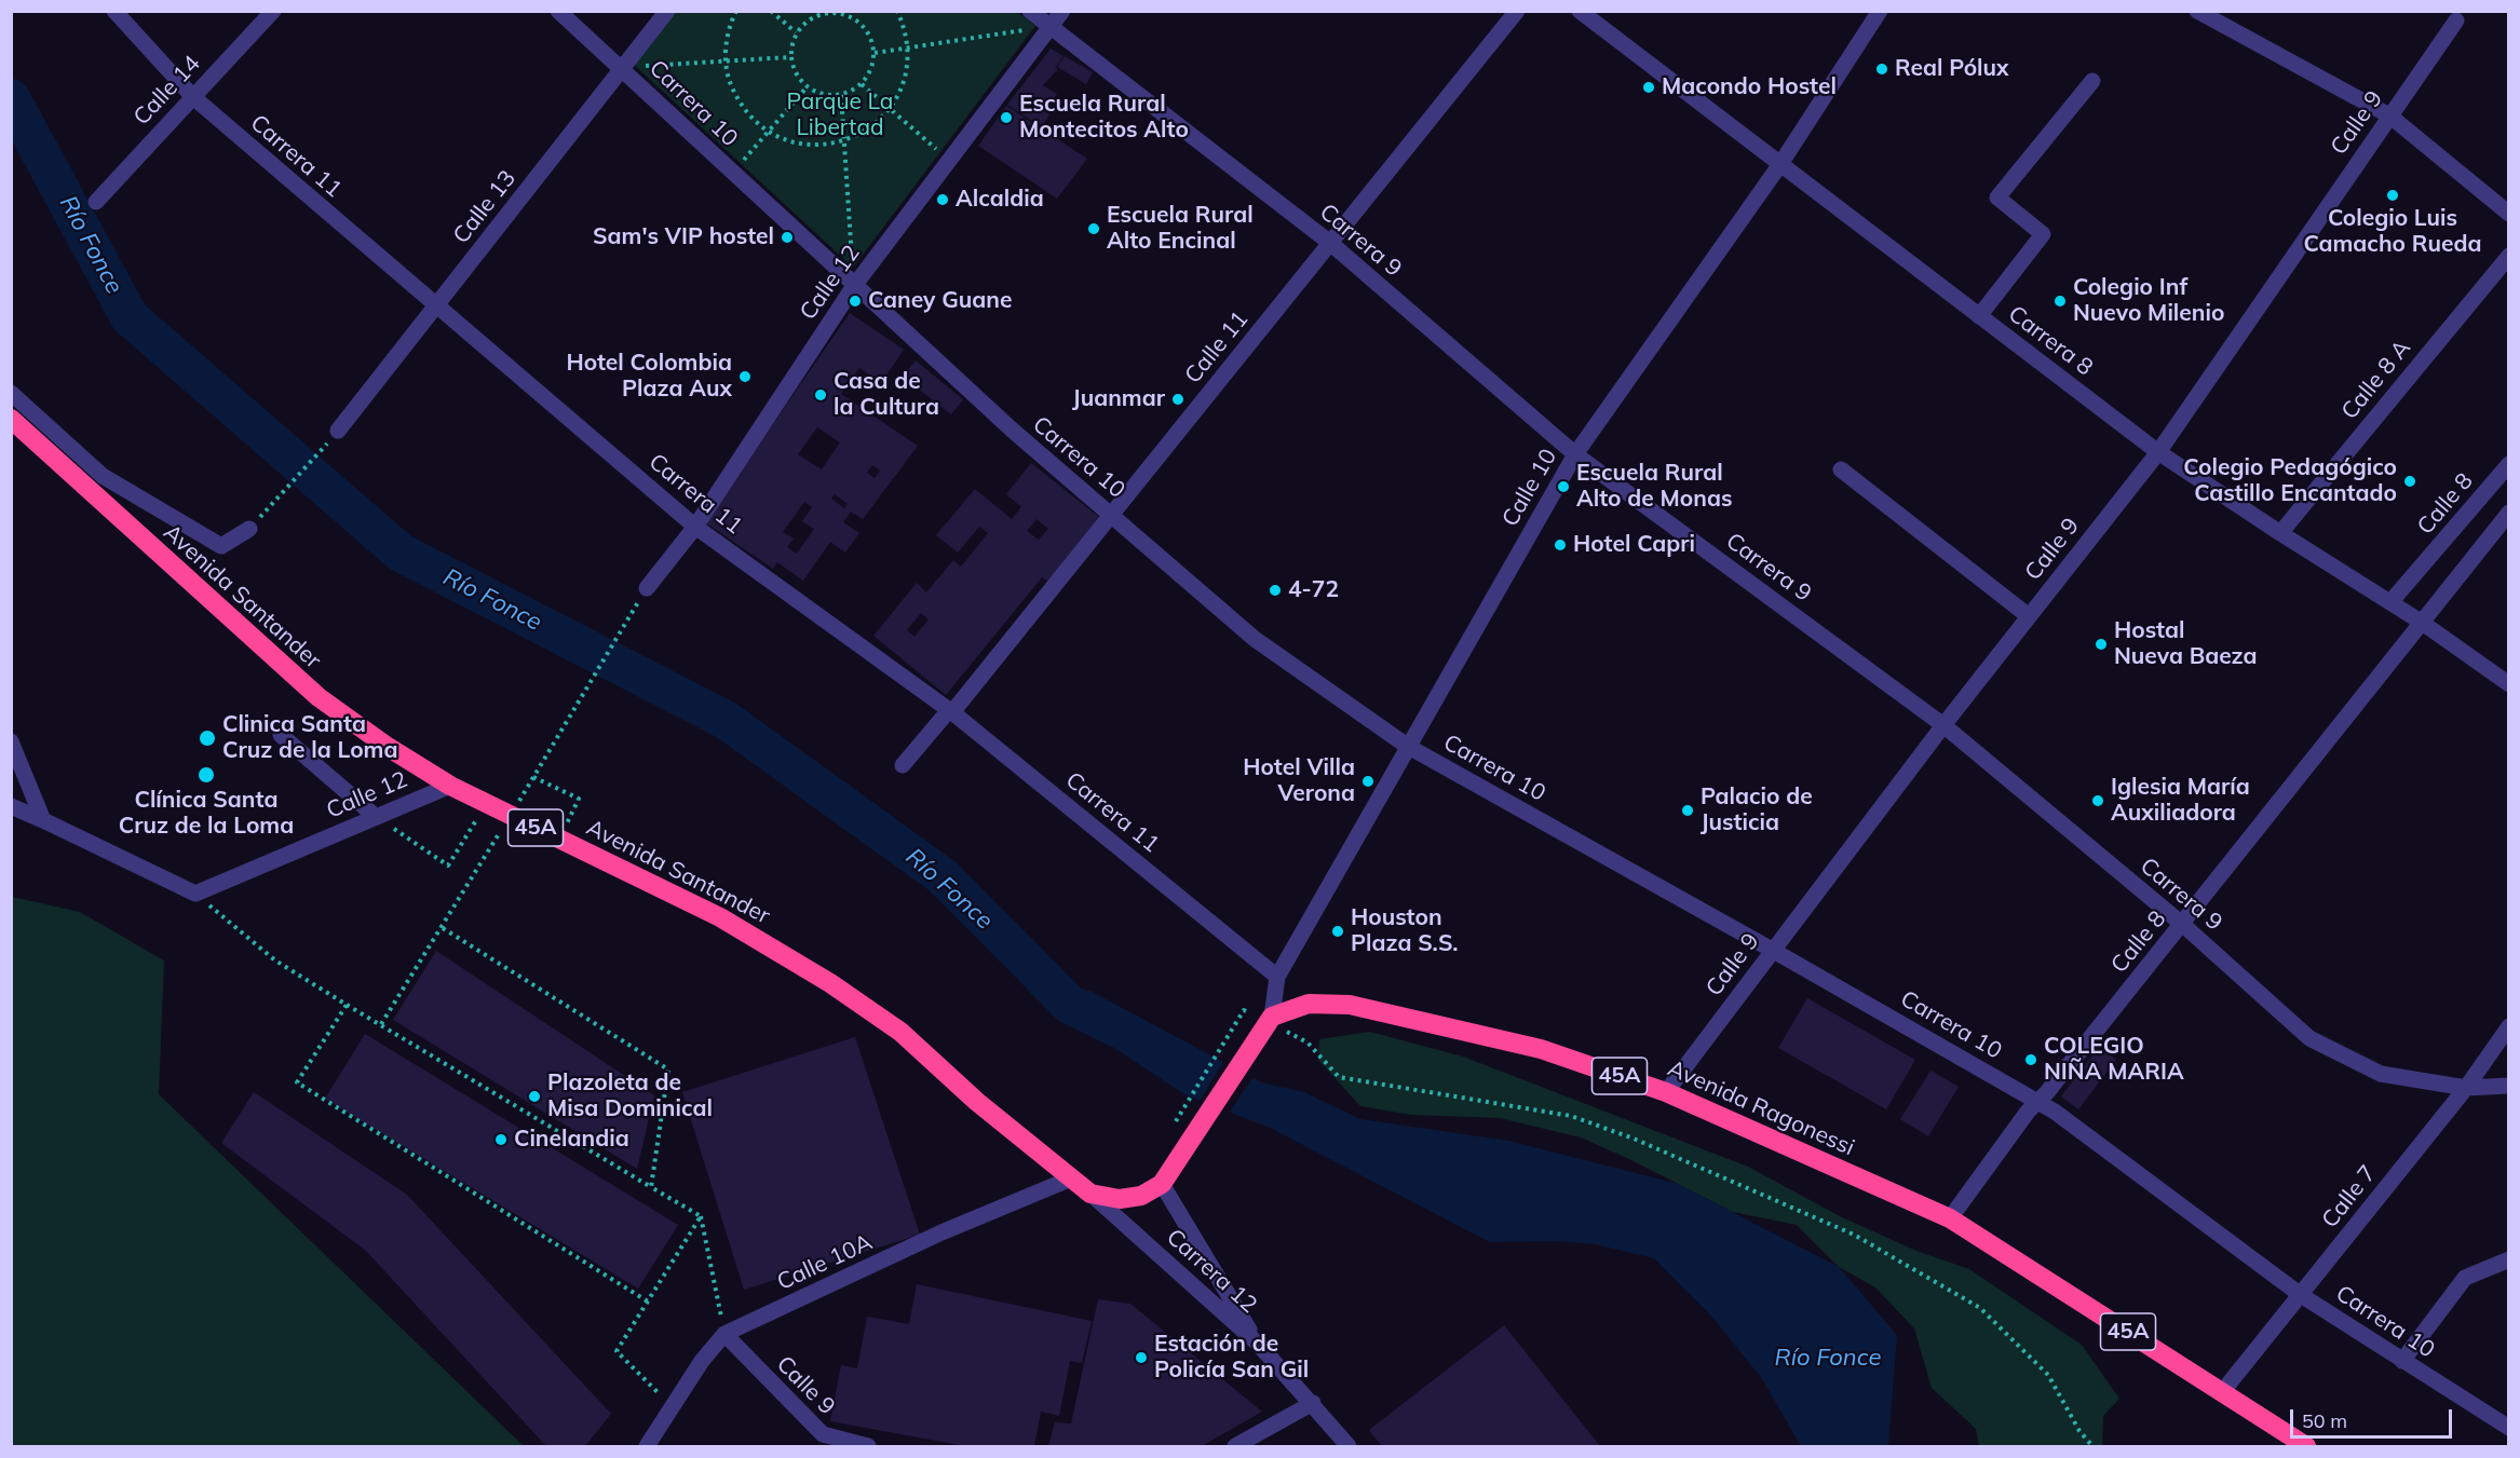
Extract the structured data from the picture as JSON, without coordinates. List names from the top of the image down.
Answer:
{
  "streets": {
    "highway": ["Avenida Santander", "45A", "Avenida Ragonessi"],
    "street": [
      "Calle 14",
      "Carrera 10",
      "Calle 9",
      "Carrera 11",
      "Calle 13",
      "Carrera 9",
      "Calle 12",
      "Carrera 8",
      "Calle 11",
      "Calle 8 A",
      "Calle 10",
      "Calle 8",
      "Calle 7",
      "Calle 10A",
      "Carrera 12"
    ]
  },
  "crossings": [
    ["Calle 14", "Carrera 11"],
    ["Carrera 10", "Calle 9"],
    ["Carrera 10", "Calle 13"],
    ["Carrera 10", "Calle 12"],
    ["Carrera 10", "Calle 11"],
    ["Carrera 10", "Calle 10"],
    ["Carrera 10", "Calle 8"],
    ["Carrera 10", "Calle 7"],
    ["Calle 9", "Carrera 9"],
    ["Calle 9", "Carrera 8"],
    ["Calle 9", "Avenida Ragonessi"],
    ["Calle 9", "Calle 10A"],
    ["Carrera 11", "Calle 13"],
    ["Carrera 11", "Calle 12"],
    ["Carrera 11", "Calle 11"],
    ["Carrera 11", "Calle 10"],
    ["Carrera 9", "Calle 12"],
    ["Carrera 9", "Calle 11"],
    ["Carrera 9", "Calle 10"],
    ["Carrera 9", "Calle 8"],
    ["Carrera 9", "Calle 7"],
    ["Calle 12", "Avenida Santander"],
    ["Carrera 8", "Calle 8 A"],
    ["Carrera 8", "Calle 10"],
    ["Carrera 8", "Calle 8"],
    ["Calle 10", "Avenida Santander"],
    ["Calle 10", "Avenida Ragonessi"],
    ["Calle 8", "Avenida Ragonessi"],
    ["Avenida Santander", "Avenida Ragonessi"],
    ["Avenida Santander", "Calle 10A"],
    ["Avenida Santander", "Carrera 12"],
    ["Avenida Ragonessi", "Calle 7"]
  ],
  "water": ["Río Fonce"],
  "parks": ["Parque La Libertad"],
  "places": [
    "Real Pólux",
    "Macondo Hostel",
    "Escuela Rural Montecitos Alto",
    "Colegio Luis Camacho Rueda",
    "Alcaldia",
    "Escuela Rural Alto Encinal",
    "Sam's VIP hostel",
    "Caney Guane",
    "Colegio Inf Nuevo Milenio",
    "Hotel Colombia Plaza Aux",
    "Casa de la Cultura",
    "Juanmar",
    "Colegio Pedagógico Castillo Encantado",
    "Escuela Rural Alto de Monas",
    "Hotel Capri",
    "4-72",
    "Hostal Nueva Baeza",
    "Clinica Santa Cruz de la Loma",
    "Clínica Santa Cruz de la Loma",
    "Hotel Villa Verona",
    "Iglesia María Auxiliadora",
    "Palacio de Justicia",
    "Houston Plaza S.S.",
    "COLEGIO NIÑA MARIA",
    "Plazoleta de Misa Dominical",
    "Cinelandia",
    "Estación de Policía San Gil"
  ],
  "scale_bar": "50 m"
}
